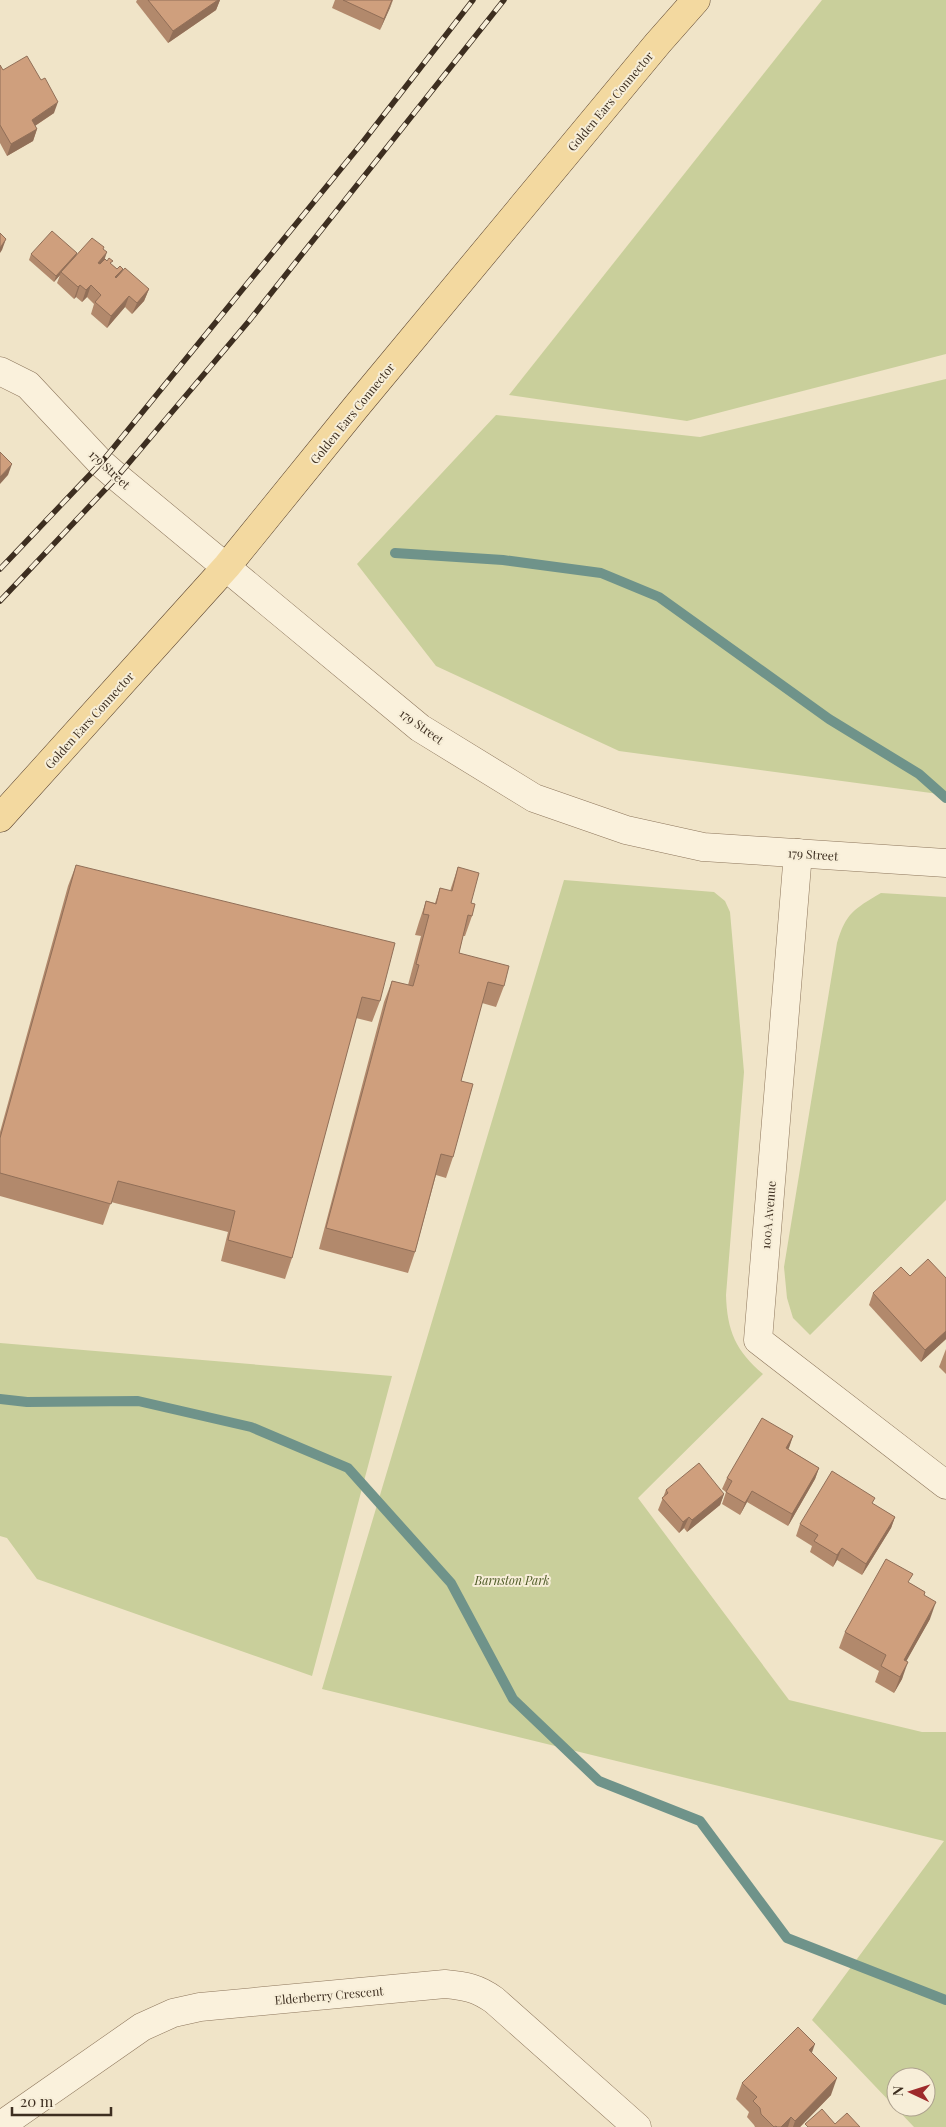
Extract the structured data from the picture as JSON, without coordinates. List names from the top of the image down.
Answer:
{
  "streets": {
    "main road": ["Golden Ears Connector"],
    "street": ["179 Street", "100A Avenue", "Elderberry Crescent"]
  },
  "crossings": [
    ["Golden Ears Connector", "179 Street"],
    ["179 Street", "100A Avenue"]
  ],
  "parks": ["Barnston Park"],
  "scale_bar": "20 m",
  "north": "left"
}
